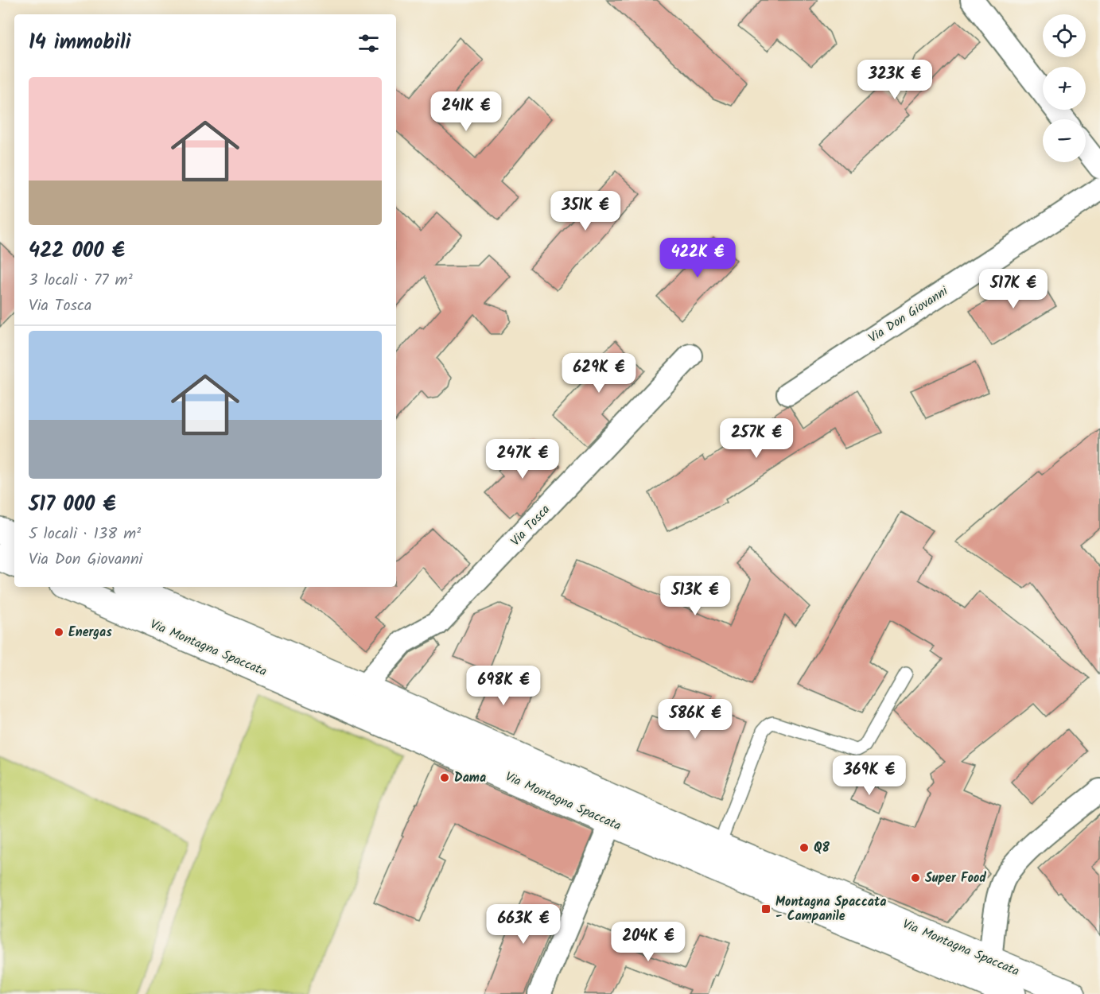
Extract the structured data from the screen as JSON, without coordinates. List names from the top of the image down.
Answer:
{
  "streets": {
    "main road": ["Via Montagna Spaccata"],
    "street": ["Via Don Giovanni", "Via Tosca"]
  },
  "crossings": [
    ["Via Tosca", "Via Montagna Spaccata"]
  ],
  "places": {
    "other": [
      "Energas",
      "Dama",
      "Q8",
      "Super Food"
    ],
    "transit": ["Montagna Spaccata - Campanile"]
  },
  "page": {
    "map_buttons": ["+", "−"],
    "heading": "14 immobili",
    "price": [
      "323K €",
      "241K €",
      "351K €",
      "422K €",
      "517K €",
      "629K €",
      "257K €",
      "247K €",
      "513K €",
      "698K €",
      "586K €",
      "369K €",
      "663K €",
      "204K €"
    ],
    "list": [
      {
        "name": "422 000 €",
        "note": "3 locali · 77 m² · Via Tosca"
      },
      {
        "name": "517 000 €",
        "note": "5 locali · 138 m² · Via Don Giovanni"
      }
    ]
  }
}
